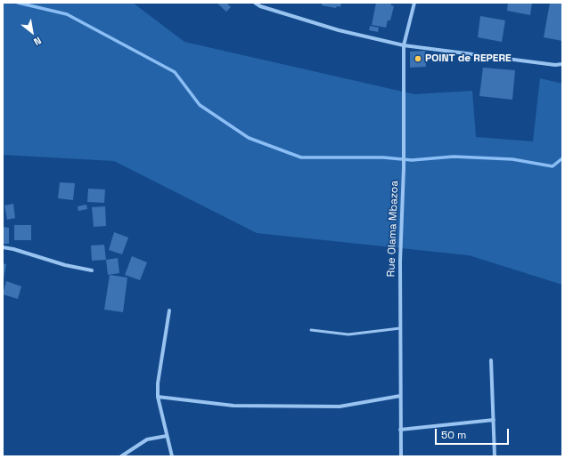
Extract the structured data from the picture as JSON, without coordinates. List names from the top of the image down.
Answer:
{
  "streets": {
    "street": ["Rue Olama Mbazoa"]
  },
  "places": ["POINT de REPERE"],
  "scale_bar": "50 m",
  "north": "bottom right"
}
